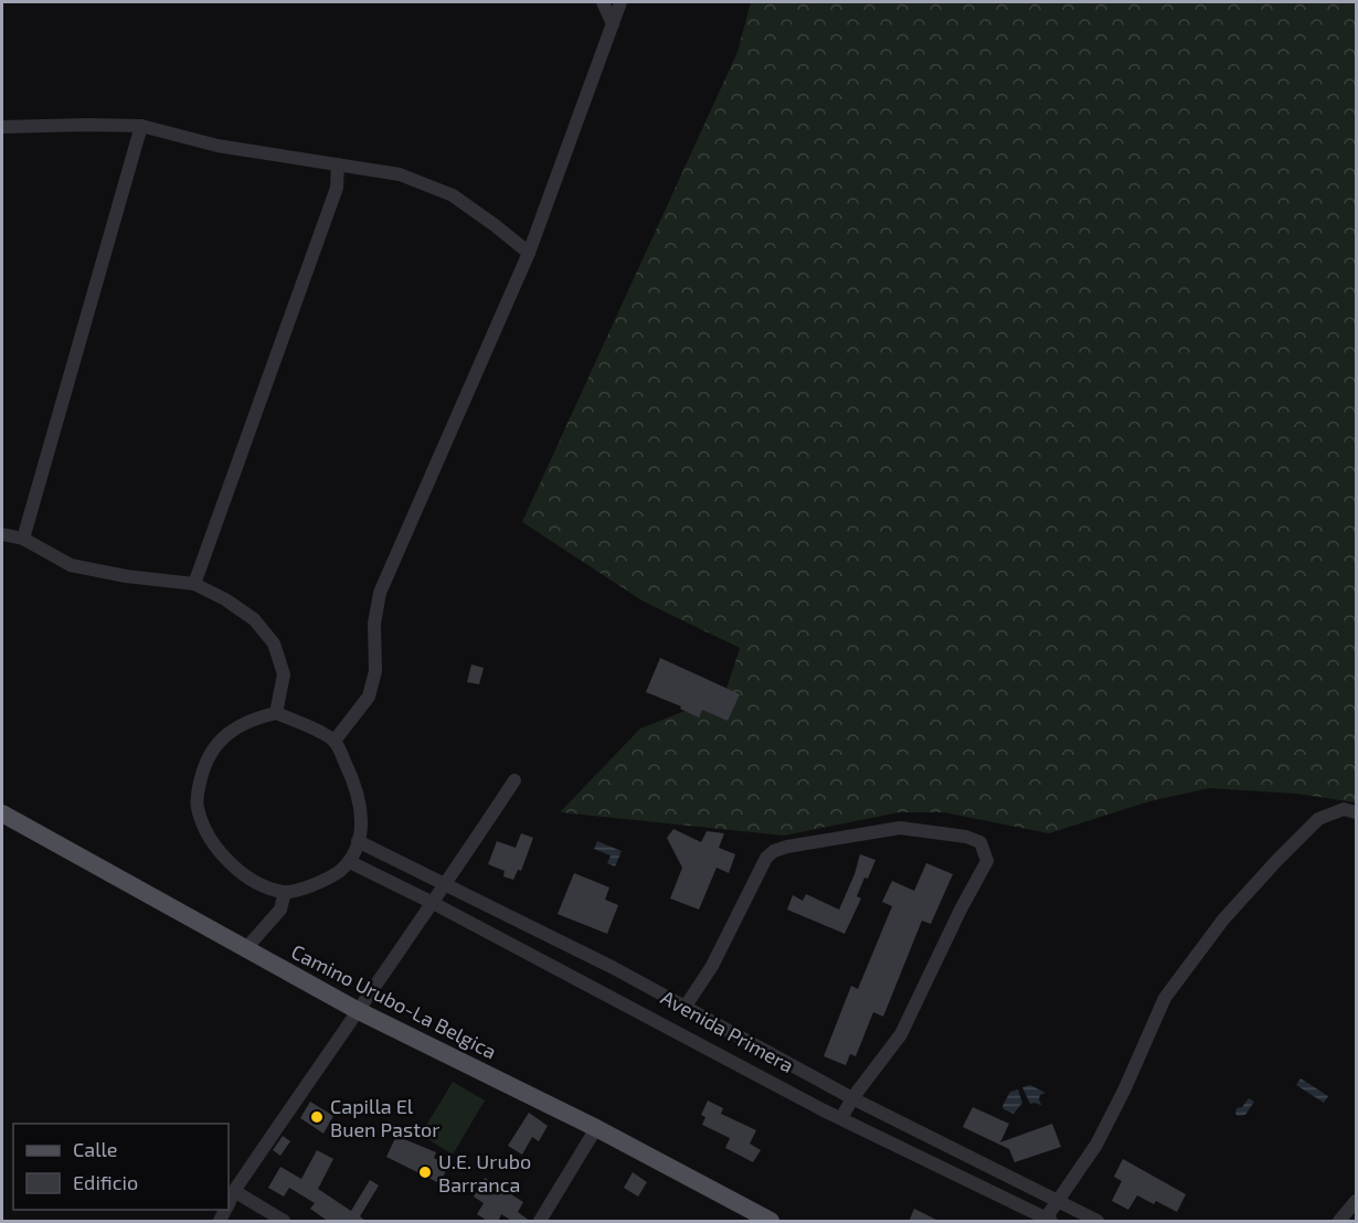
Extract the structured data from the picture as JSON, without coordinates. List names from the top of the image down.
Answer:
{
  "streets": {
    "main road": ["Camino Urubo-La Belgica"],
    "street": ["Avenida Primera"]
  },
  "places": ["Capilla El Buen Pastor", "U.E. Urubo Barranca"],
  "legend": ["Calle", "Edificio"]
}
